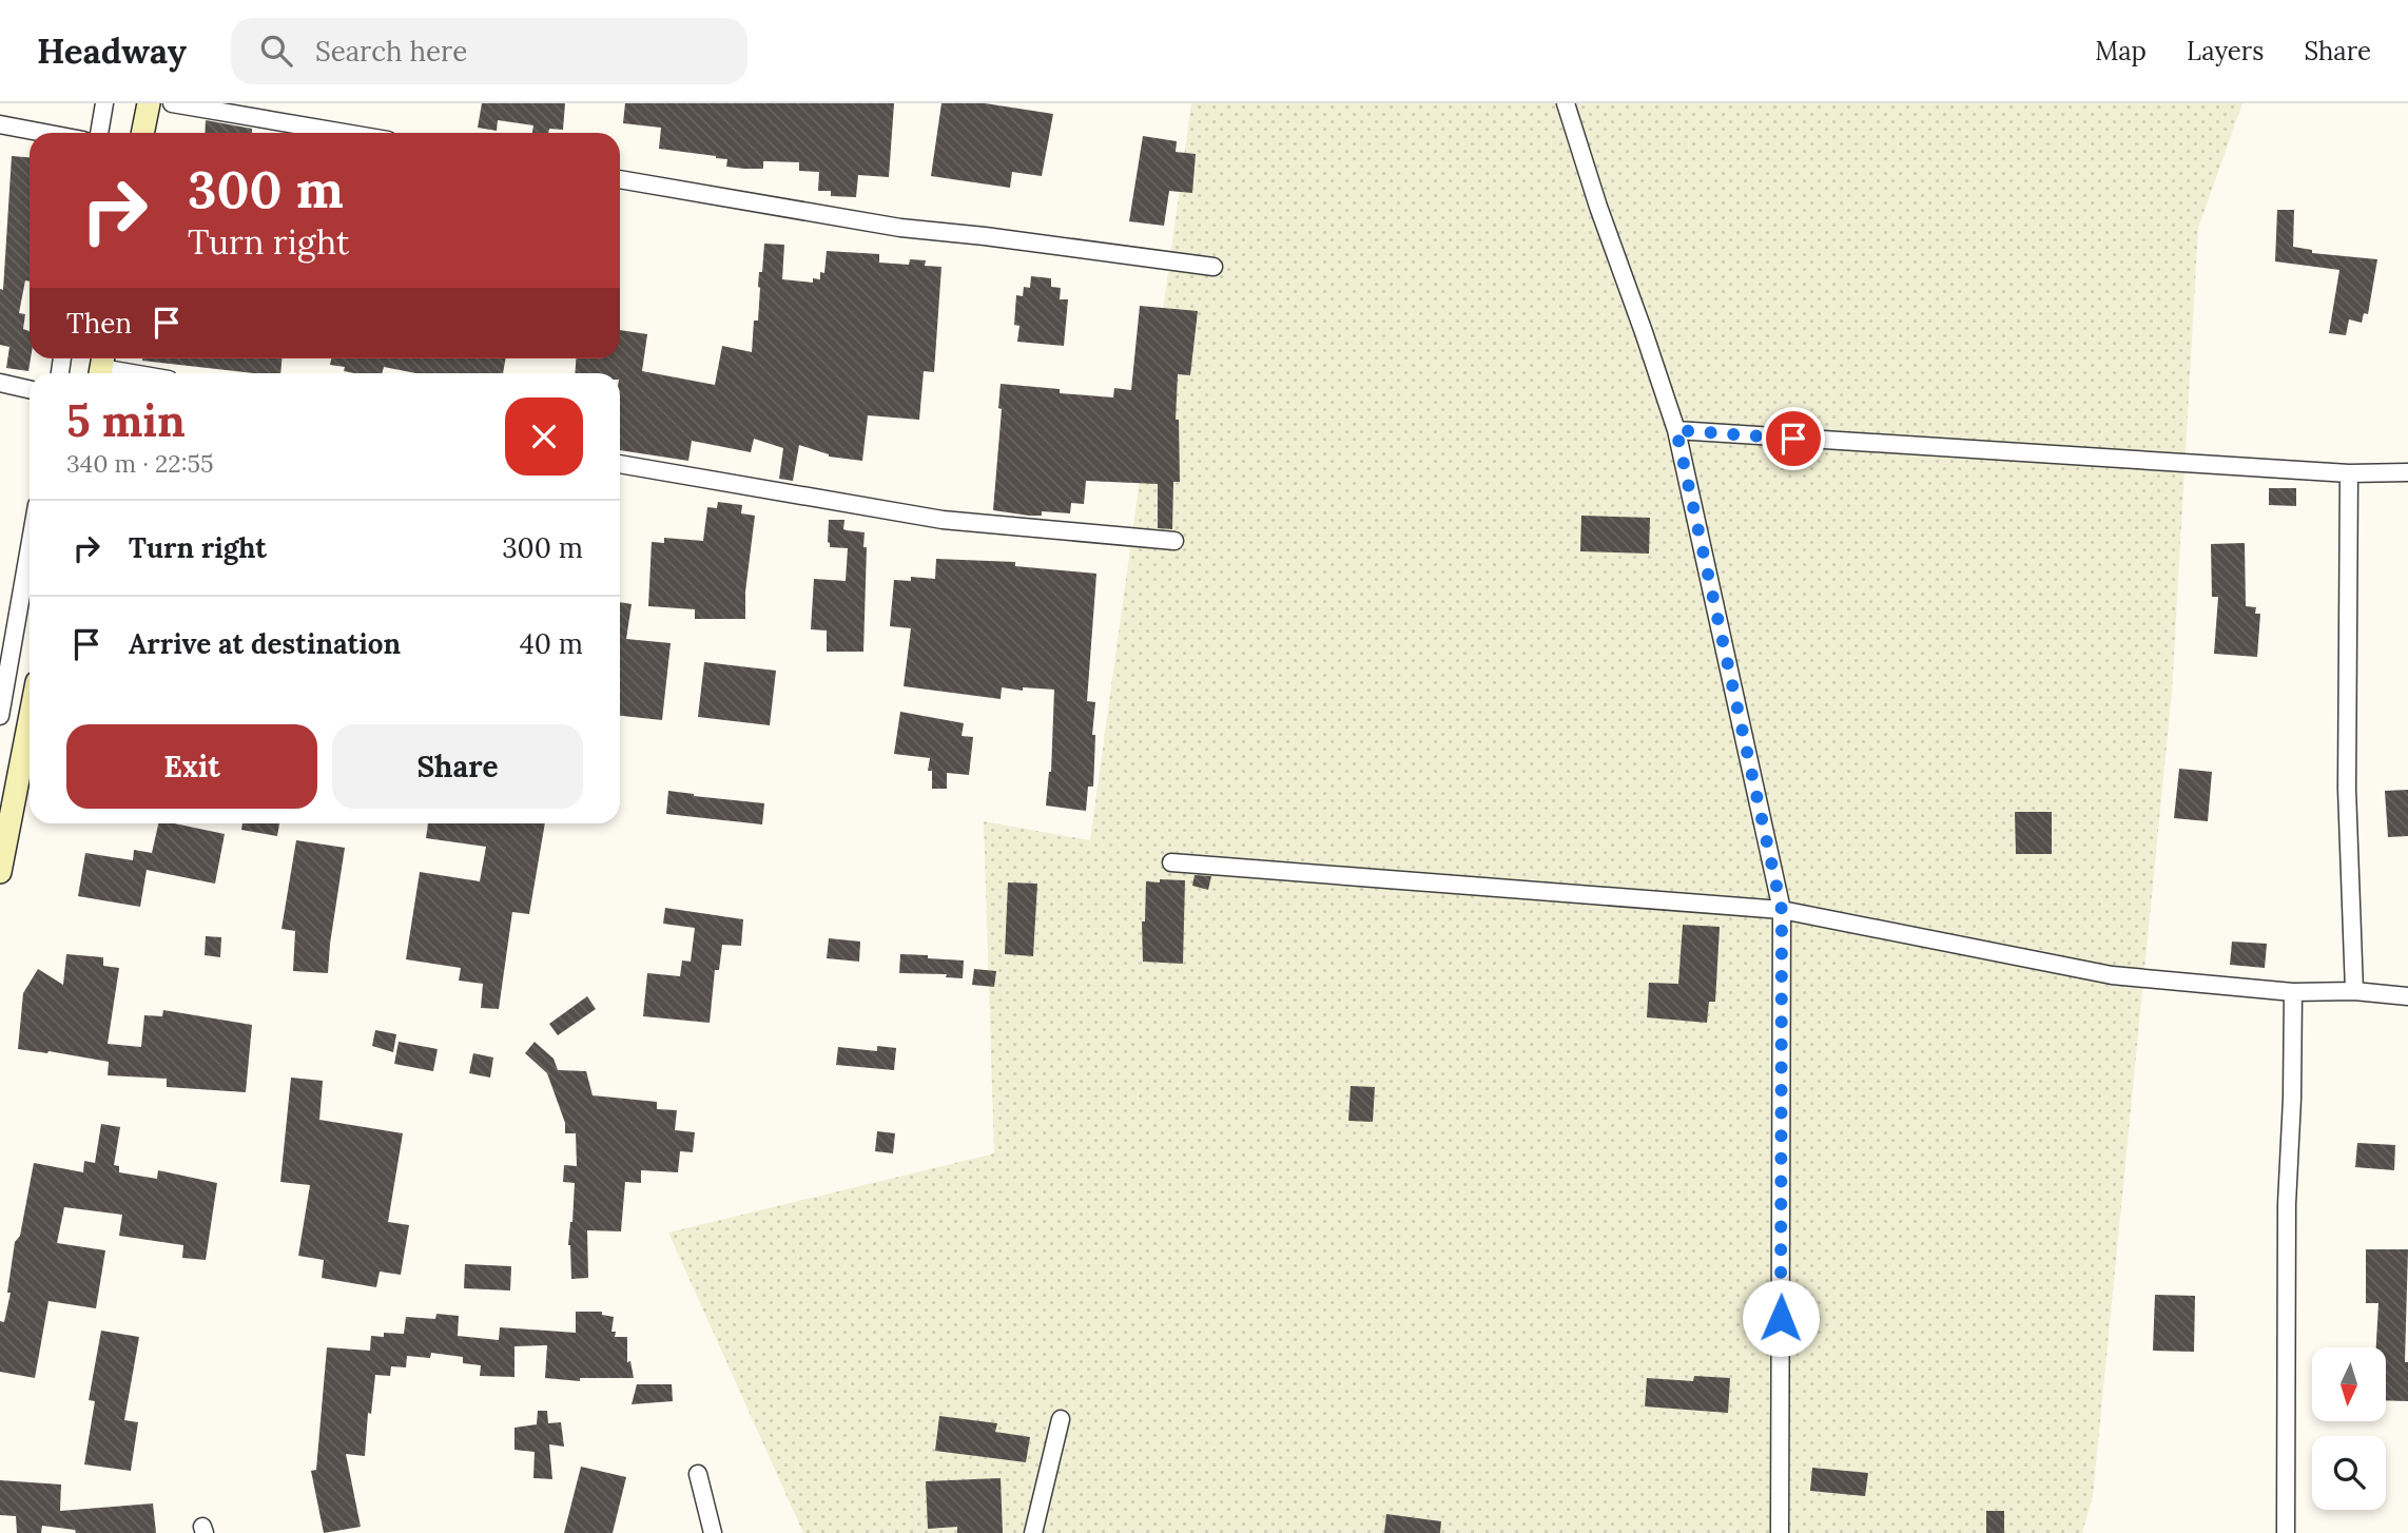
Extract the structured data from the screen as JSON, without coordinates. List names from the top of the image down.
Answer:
{
  "north": "bottom",
  "page": {
    "header": "Headway",
    "search": "Search here",
    "nav": ["Map", "Layers", "Share"],
    "turn": ["300 m", "Turn right"],
    "then": "Then",
    "heading": ["5 min", "340 m · 22:55"],
    "list": [
      {
        "name": "Turn right",
        "value": "300 m"
      },
      {
        "name": "Arrive at destination",
        "value": "40 m"
      }
    ],
    "buttons": ["Exit", "Share"]
  }
}
